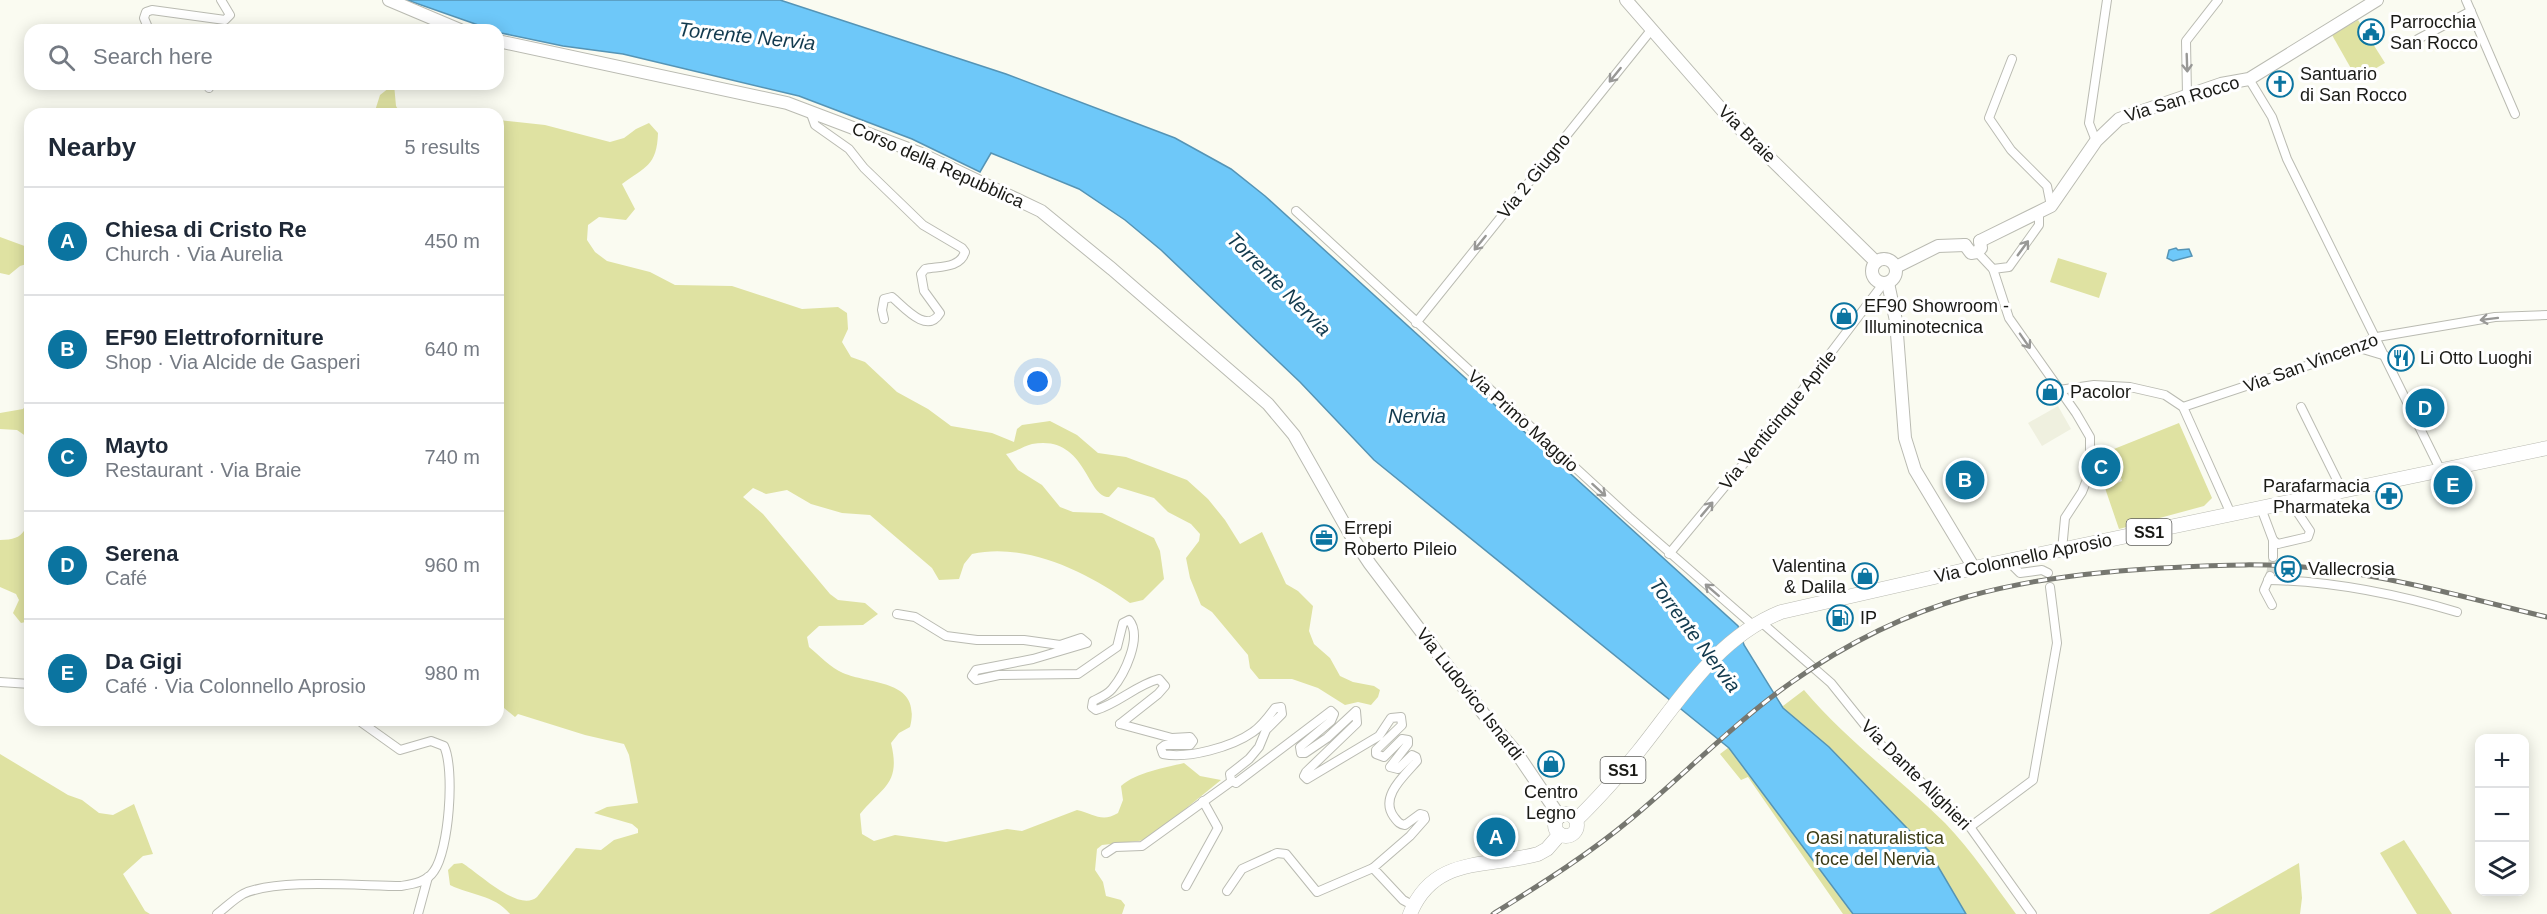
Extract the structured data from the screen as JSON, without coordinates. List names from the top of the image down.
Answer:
{
  "streets": {
    "main road": [
      "Via San Rocco",
      "Via Braie",
      "Corso della Repubblica",
      "SS1",
      "Via Colonnello Aprosio",
      "Via Ludovico Isnardi"
    ],
    "street": [
      "Via 2 Giugno",
      "Via San Vincenzo",
      "Via Venticinque Aprile",
      "Via Primo Maggio",
      "Via Dante Alighieri"
    ]
  },
  "crossings": [
    ["Via Braie", "Via 2 Giugno"],
    ["Via Braie", "Via Venticinque Aprile"],
    ["Corso della Repubblica", "Via Ludovico Isnardi"],
    ["Via 2 Giugno", "Via Primo Maggio"],
    ["Via Venticinque Aprile", "Via Primo Maggio"],
    ["Via Primo Maggio", "SS1"],
    ["Via Primo Maggio", "Via Colonnello Aprosio"],
    ["Via Primo Maggio", "Via Dante Alighieri"],
    ["SS1", "Via Colonnello Aprosio"],
    ["SS1", "Via Ludovico Isnardi"],
    ["SS1", "Via Dante Alighieri"],
    ["Via Colonnello Aprosio", "Via Dante Alighieri"]
  ],
  "one_way": ["Via 2 Giugno", "Via San Vincenzo", "Via Venticinque Aprile"],
  "water": ["Torrente Nervia", "Nervia"],
  "parks": ["Oasi naturalistica foce del Nervia"],
  "places": {
    "public building": ["Parrocchia San Rocco"],
    "church": ["Santuario di San Rocco"],
    "shop": [
      "EF90 Showroom - Illuminotecnica",
      "Pacolor",
      "Valentina & Dalila",
      "Centro Legno"
    ],
    "restaurant": ["Li Otto Luoghi"],
    "pharmacy": ["Parafarmacia Pharmateka"],
    "office": ["Errepi Roberto Pileio"],
    "station": ["Vallecrosia"],
    "fuel station": ["IP"]
  },
  "page": {
    "search": "Search here",
    "heading": ["Nearby", "5 results"],
    "list": [
      {
        "mark": "A",
        "name": "Chiesa di Cristo Re",
        "note": "Church · Via Aurelia",
        "value": "450 m"
      },
      {
        "mark": "B",
        "name": "EF90 Elettroforniture",
        "note": "Shop · Via Alcide de Gasperi",
        "value": "640 m"
      },
      {
        "mark": "C",
        "name": "Mayto",
        "note": "Restaurant · Via Braie",
        "value": "740 m"
      },
      {
        "mark": "D",
        "name": "Serena",
        "note": "Café",
        "value": "960 m"
      },
      {
        "mark": "E",
        "name": "Da Gigi",
        "note": "Café · Via Colonnello Aprosio",
        "value": "980 m"
      }
    ],
    "pins": [
      "D",
      "C",
      "B",
      "E",
      "A"
    ],
    "map_buttons": ["+", "−"]
  }
}
